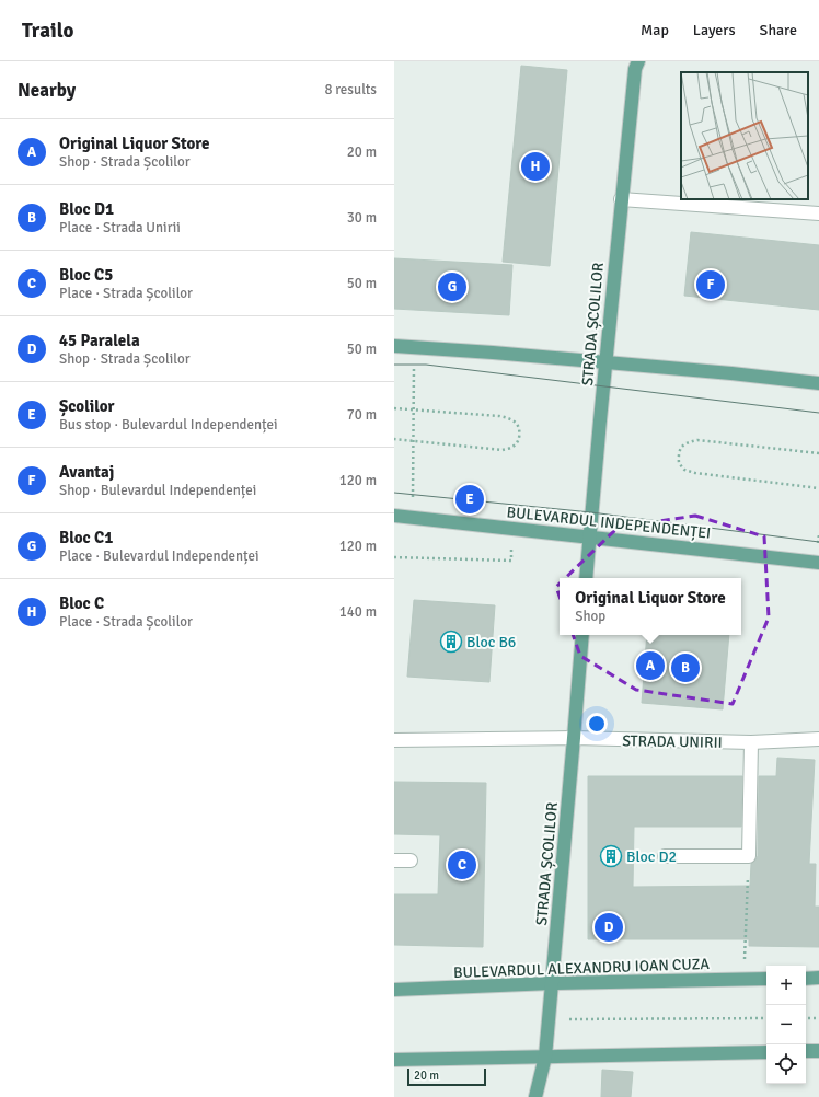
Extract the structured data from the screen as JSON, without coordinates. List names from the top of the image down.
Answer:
{
  "streets": {
    "main road": ["STRADA ȘCOLILOR", "BULEVARDUL INDEPENDENȚEI", "BULEVARDUL ALEXANDRU IOAN CUZA"],
    "street": ["STRADA UNIRII"]
  },
  "crossings": [
    ["STRADA ȘCOLILOR", "BULEVARDUL INDEPENDENȚEI"],
    ["STRADA ȘCOLILOR", "STRADA UNIRII"],
    ["STRADA ȘCOLILOR", "BULEVARDUL ALEXANDRU IOAN CUZA"]
  ],
  "places": {
    "building": ["Bloc B6", "Bloc D2"]
  },
  "scale_bar": "20 m",
  "page": {
    "header": "Trailo",
    "nav": ["Map", "Layers", "Share"],
    "heading": ["Nearby", "8 results"],
    "list": [
      {
        "mark": "A",
        "name": "Original Liquor Store",
        "note": "Shop · Strada Școlilor",
        "value": "20 m"
      },
      {
        "mark": "B",
        "name": "Bloc D1",
        "note": "Place · Strada Unirii",
        "value": "30 m"
      },
      {
        "mark": "C",
        "name": "Bloc C5",
        "note": "Place · Strada Școlilor",
        "value": "50 m"
      },
      {
        "mark": "D",
        "name": "45 Paralela",
        "note": "Shop · Strada Școlilor",
        "value": "50 m"
      },
      {
        "mark": "E",
        "name": "Școlilor",
        "note": "Bus stop · Bulevardul Independenței",
        "value": "70 m"
      },
      {
        "mark": "F",
        "name": "Avantaj",
        "note": "Shop · Bulevardul Independenței",
        "value": "120 m"
      },
      {
        "mark": "G",
        "name": "Bloc C1",
        "note": "Place · Bulevardul Independenței",
        "value": "120 m"
      },
      {
        "mark": "H",
        "name": "Bloc C",
        "note": "Place · Strada Școlilor",
        "value": "140 m"
      }
    ],
    "pins": [
      "H",
      "F",
      "G",
      "E",
      "A",
      "B",
      "C",
      "D"
    ],
    "popup": ["Original Liquor Store", "Shop"],
    "map_buttons": ["+", "−"],
    "scale": "20 m"
  }
}
